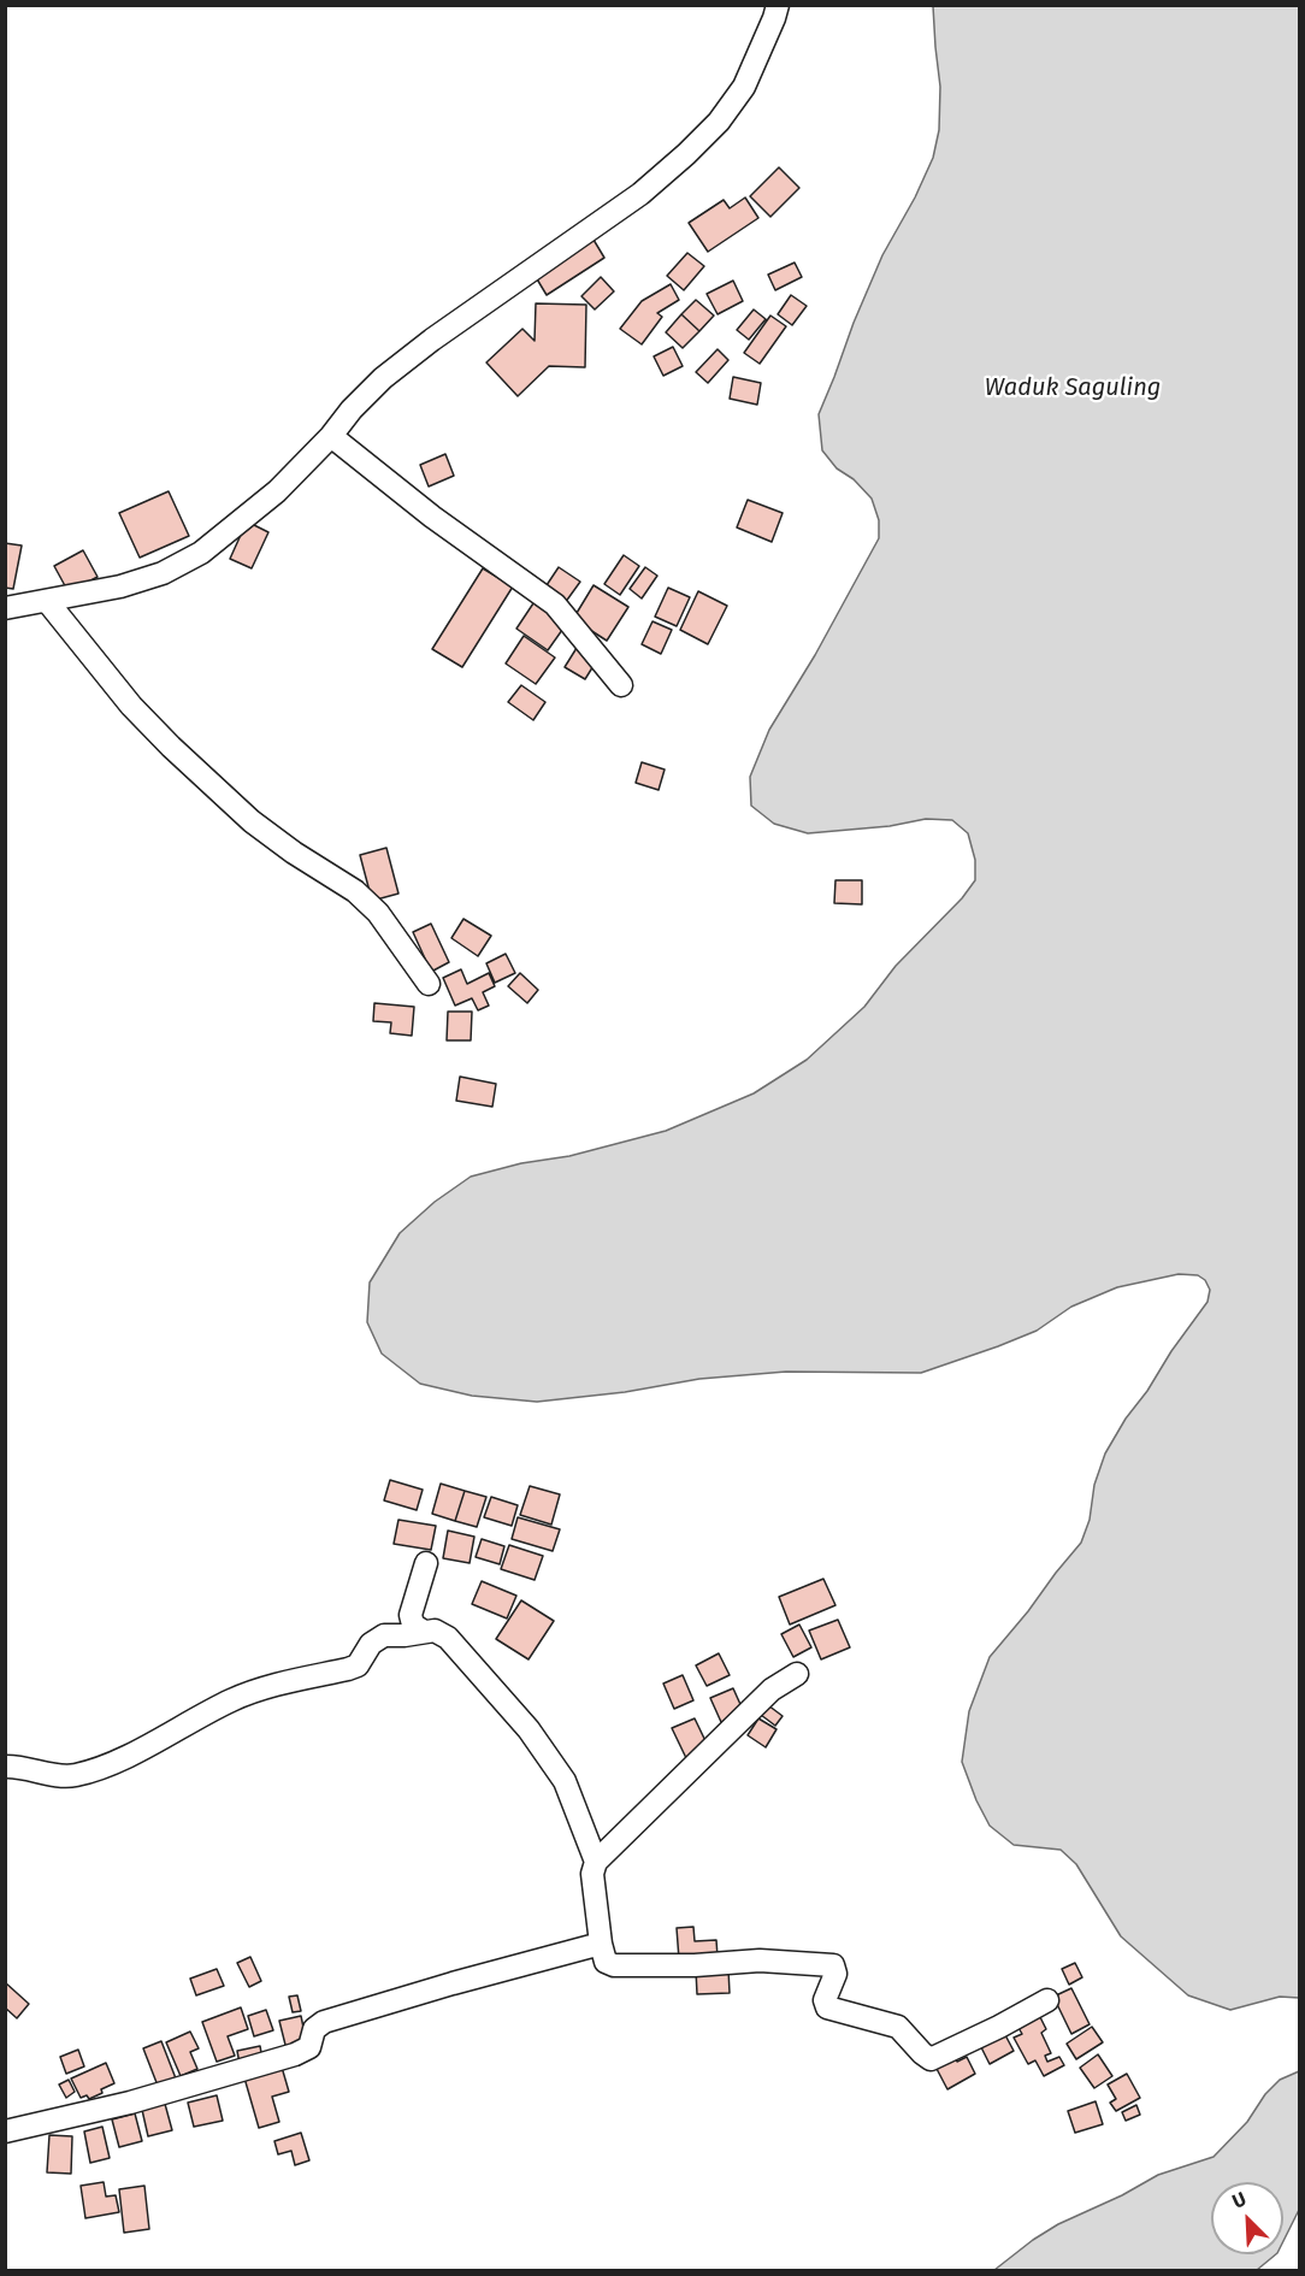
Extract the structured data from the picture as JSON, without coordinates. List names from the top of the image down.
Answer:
{
  "water": ["Waduk Saguling"],
  "north": "top left"
}
